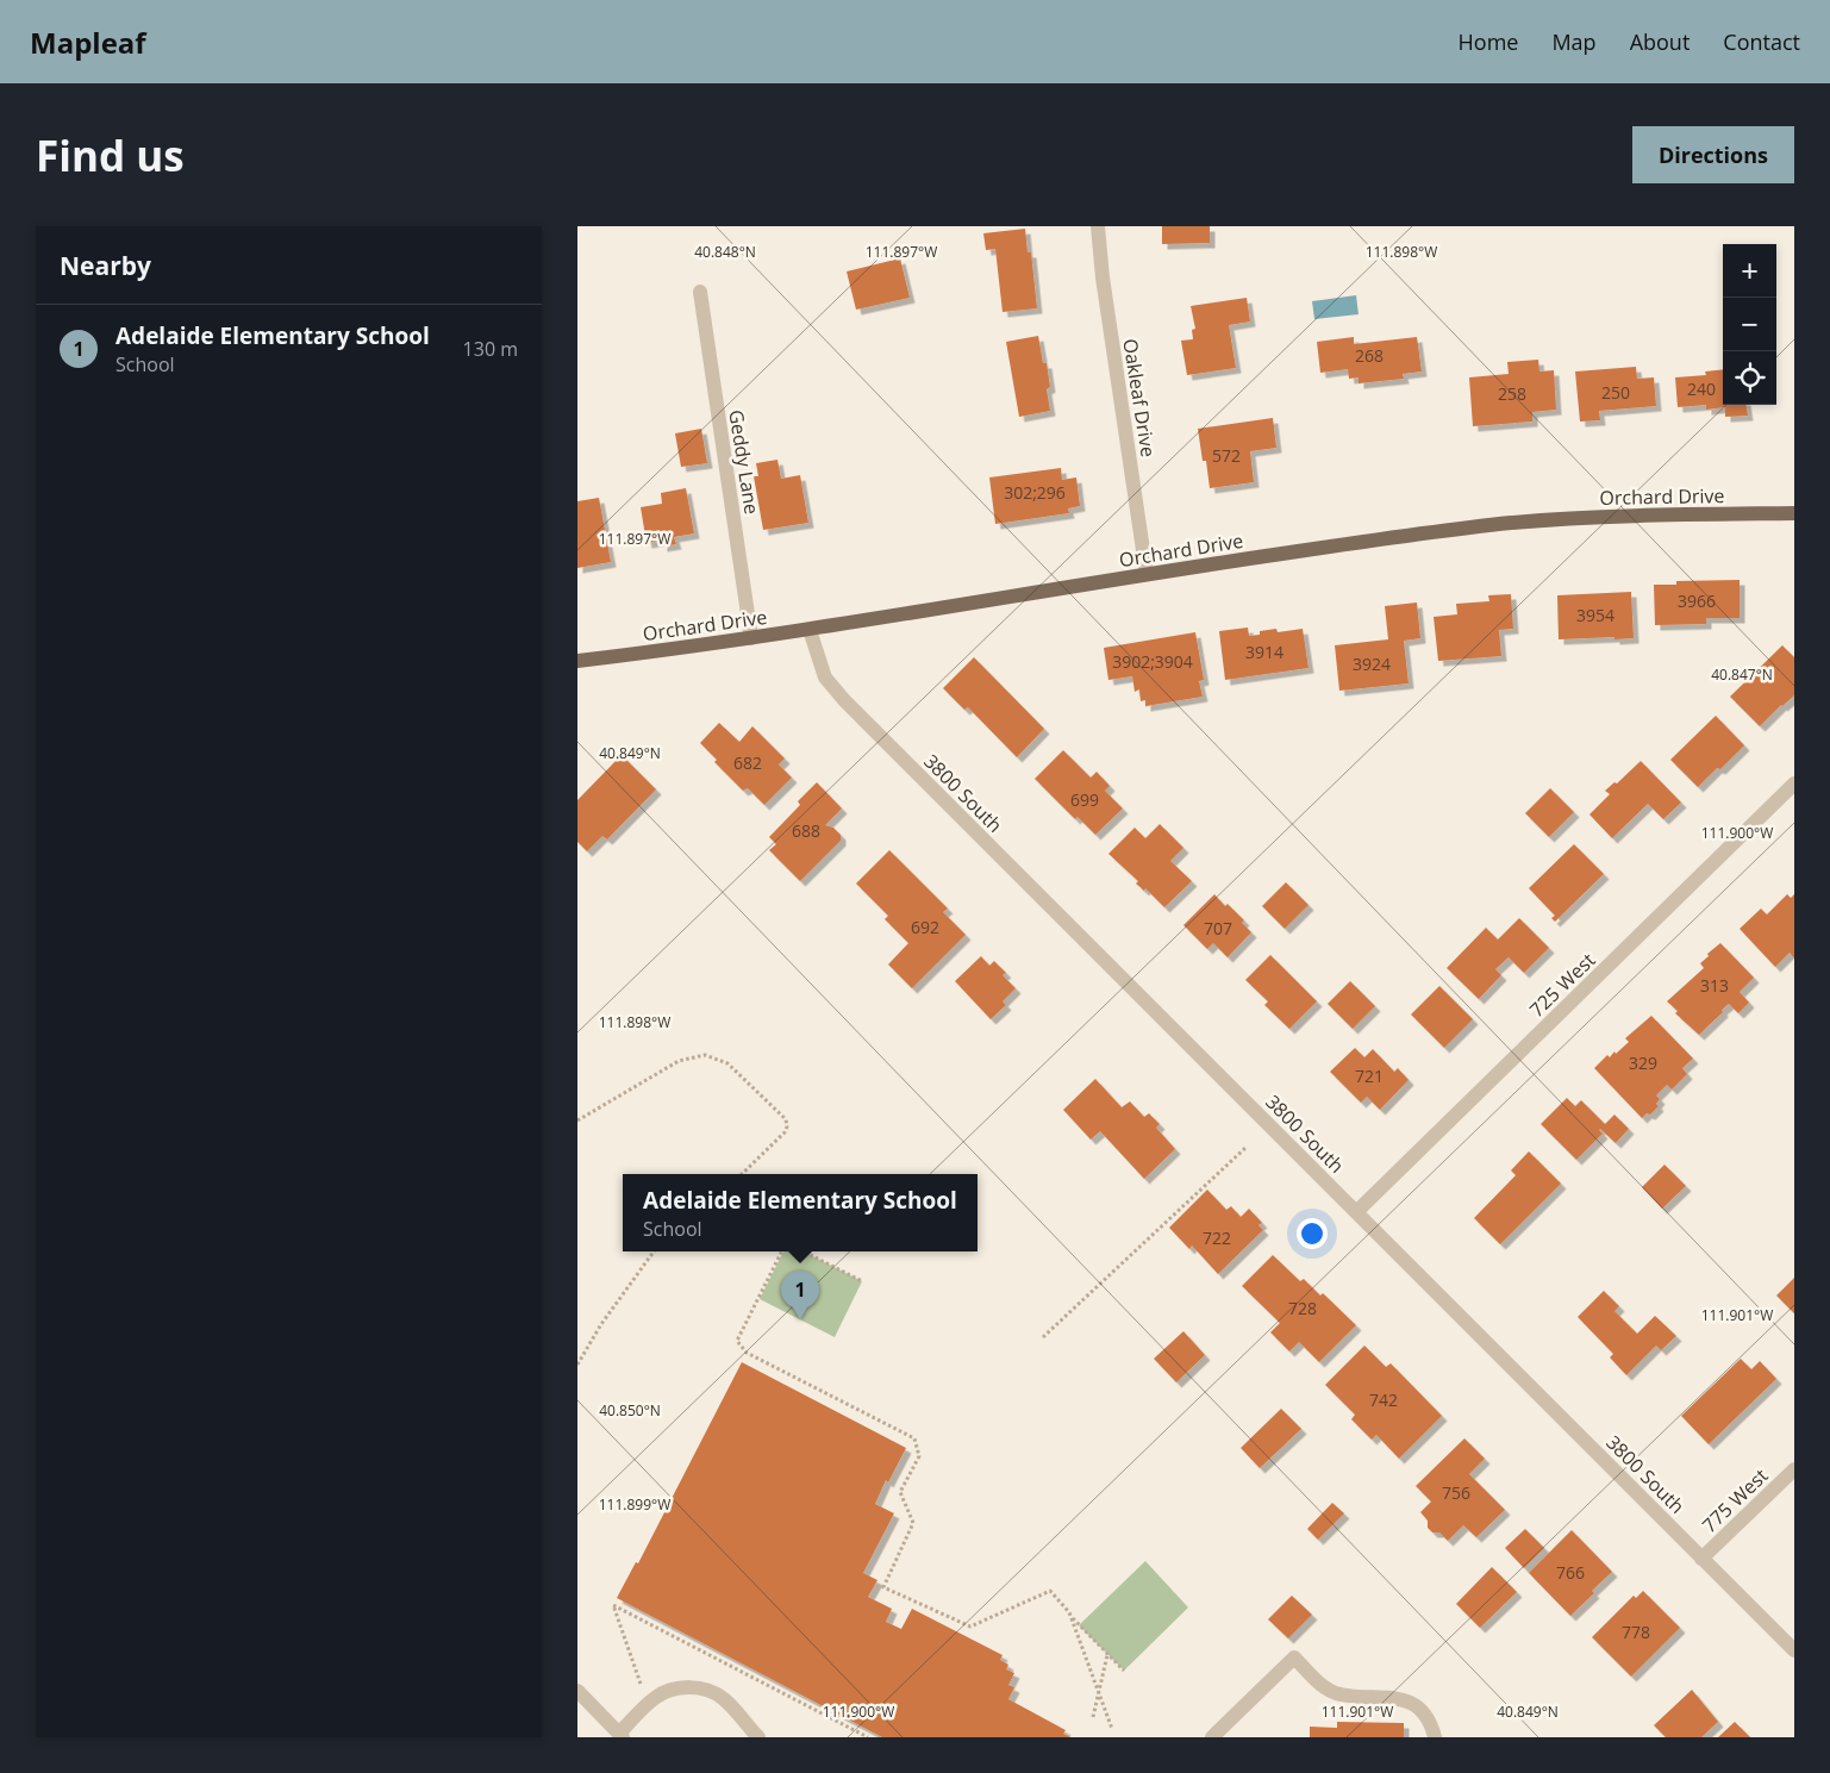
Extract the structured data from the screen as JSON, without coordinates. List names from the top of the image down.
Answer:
{
  "streets": {
    "main road": ["Orchard Drive"],
    "street": [
      "Oakleaf Drive",
      "Geddy Lane",
      "3800 South",
      "725 West",
      "775 West"
    ]
  },
  "crossings": [
    ["Oakleaf Drive", "Orchard Drive"],
    ["Geddy Lane", "Orchard Drive"],
    ["Orchard Drive", "3800 South"],
    ["3800 South", "725 West"],
    ["3800 South", "775 West"]
  ],
  "house_numbers": [
    "268",
    "240",
    "250",
    "258",
    "572",
    "302;296",
    "3966",
    "3954",
    "3914",
    "3902;3904",
    "3924",
    "682",
    "699",
    "688",
    "692",
    "707",
    "313",
    "329",
    "721",
    "722",
    "728",
    "742",
    "756",
    "766",
    "778"
  ],
  "page": {
    "header": "Mapleaf",
    "nav": [
      "Home",
      "Map",
      "About",
      "Contact"
    ],
    "buttons": "Directions",
    "title": "Find us",
    "heading": "Nearby",
    "map_buttons": ["+", "−"],
    "list": [
      {
        "mark": "1",
        "name": "Adelaide Elementary School",
        "note": "School",
        "value": "130 m"
      }
    ],
    "popup": ["Adelaide Elementary School", "School"],
    "pins": "1"
  },
  "coordinates": [
    "111.897°W",
    "111.898°W",
    "40.848°N",
    "40.847°N",
    "40.849°N",
    "111.900°W",
    "111.901°W",
    "40.850°N",
    "111.899°W"
  ]
}
